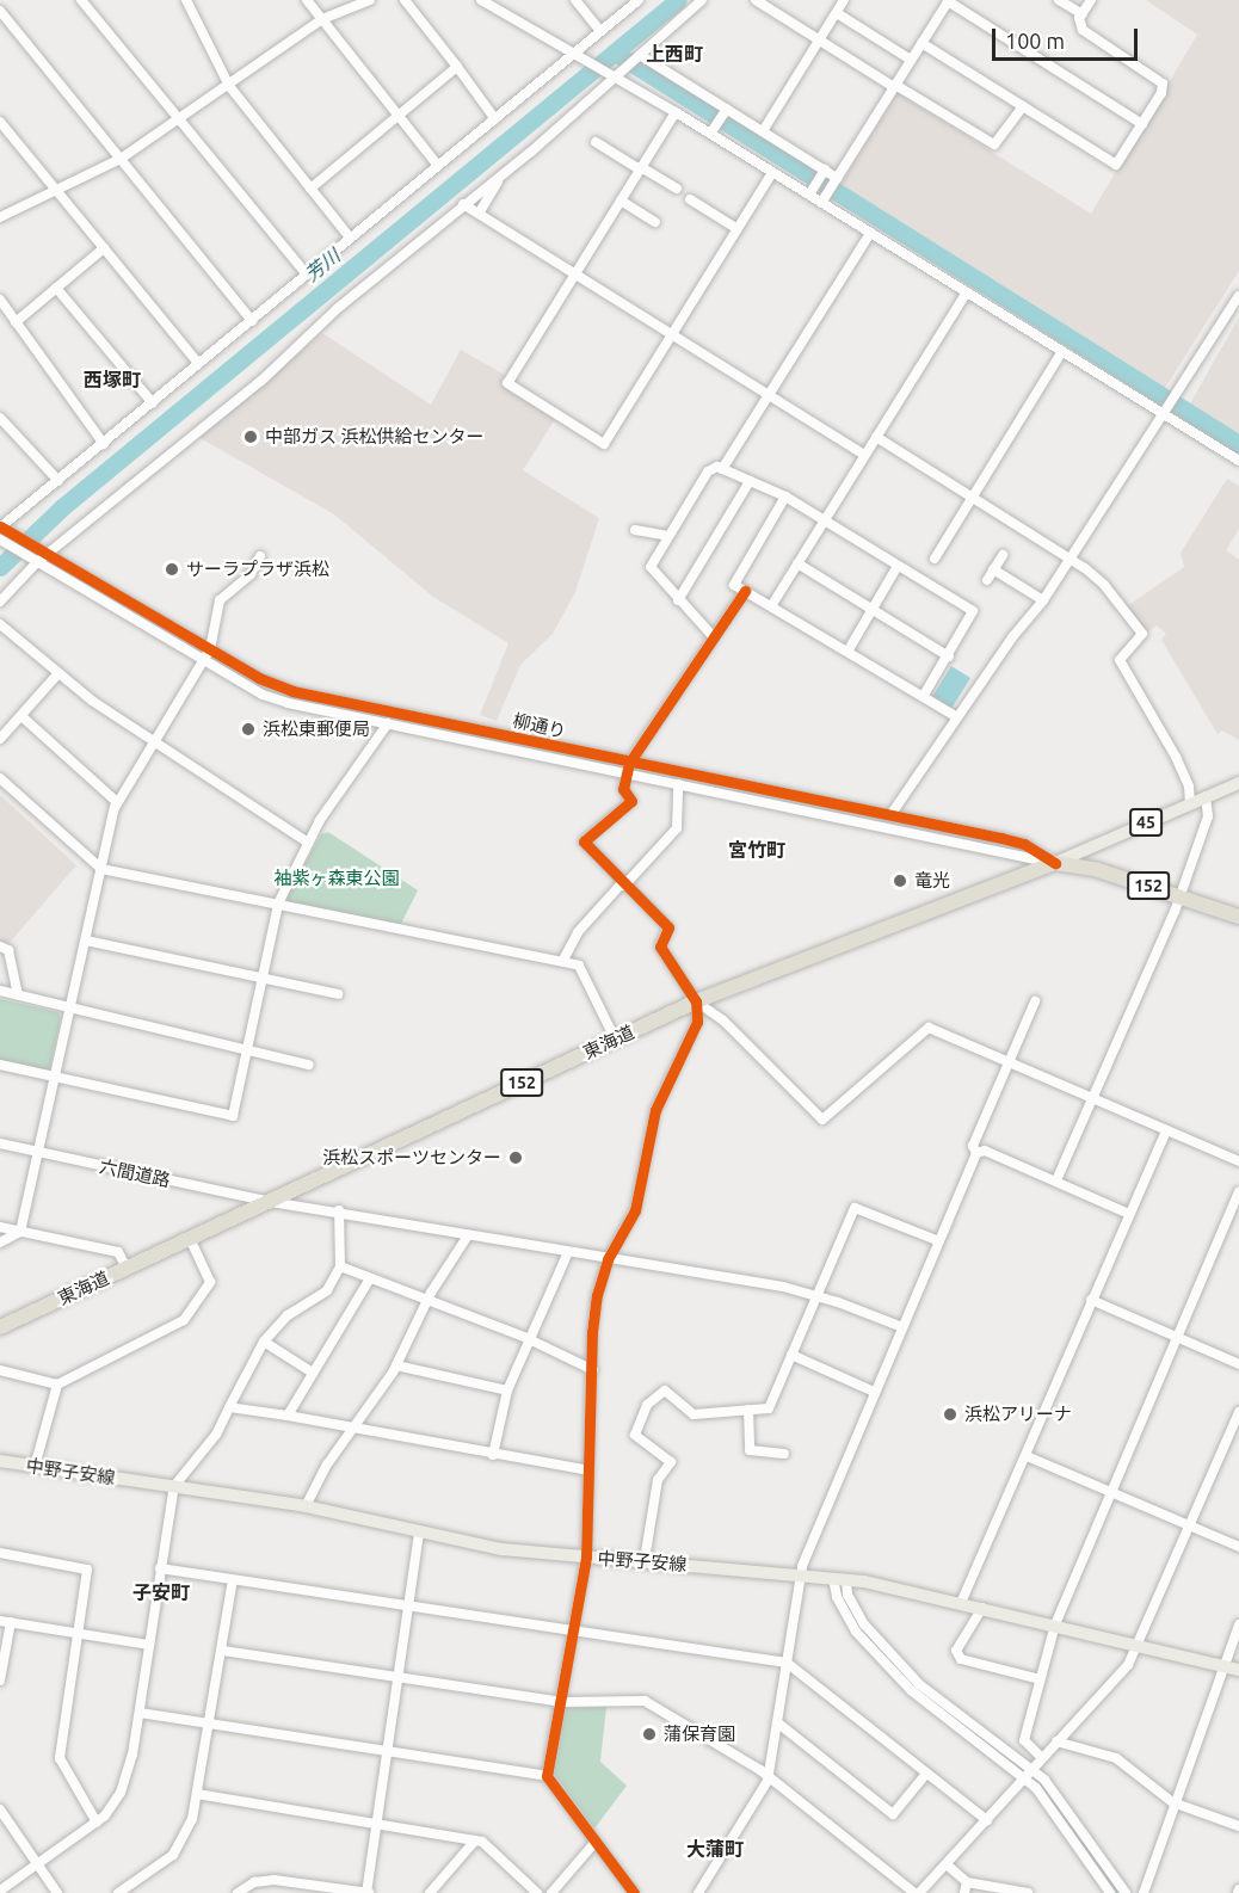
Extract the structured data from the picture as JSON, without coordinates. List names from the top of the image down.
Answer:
{
  "streets": {
    "highway": ["152", "東海道"],
    "main road": ["45", "中野子安線"],
    "street": ["柳通り", "六間道路"]
  },
  "crossings": [
    ["柳通り", "45"],
    ["柳通り", "152"],
    ["柳通り", "東海道"],
    ["45", "152"],
    ["45", "東海道"],
    ["152", "東海道"],
    ["東海道", "六間道路"]
  ],
  "districts": [
    "上西町",
    "西塚町",
    "宮竹町",
    "子安町",
    "大蒲町"
  ],
  "water": ["芳川"],
  "parks": ["袖紫ヶ森東公園"],
  "places": [
    "中部ガス 浜松供給センター",
    "サーラプラザ浜松",
    "浜松東郵便局",
    "竜光",
    "浜松スポーツセンター",
    "浜松アリーナ",
    "蒲保育園"
  ],
  "scale_bar": "100 m"
}
